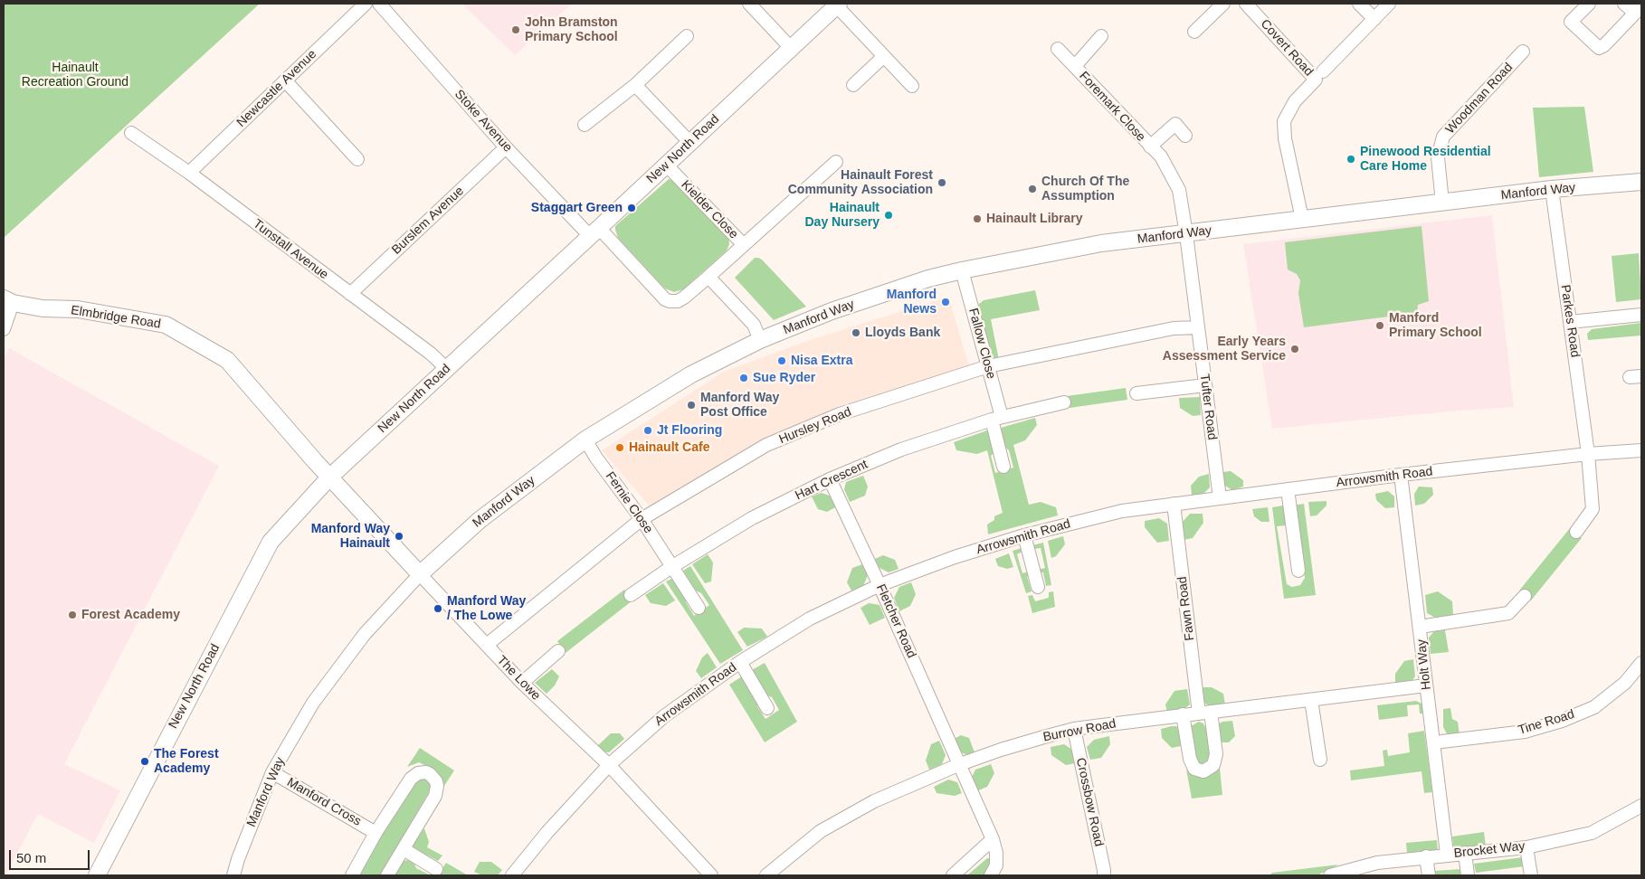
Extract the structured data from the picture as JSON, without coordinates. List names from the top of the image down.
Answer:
{
  "streets": {
    "street": [
      "Covert Road",
      "Newcastle Avenue",
      "Woodman Road",
      "Foremark Close",
      "Stoke Avenue",
      "New North Road",
      "Manford Way",
      "Kielder Close",
      "Burslem Avenue",
      "Tunstall Avenue",
      "Elmbridge Road",
      "Parkes Road",
      "Fallow Close",
      "Tufter Road",
      "Hursley Road",
      "Arrowsmith Road",
      "Hart Crescent",
      "Fernie Close",
      "Fawn Road",
      "Fletcher Road",
      "Holt Way",
      "The Lowe",
      "Tine Road",
      "Burrow Road",
      "Manford Cross",
      "Crossbow Road",
      "Brocket Way"
    ]
  },
  "crossings": [
    ["Covert Road", "Manford Way"],
    ["Newcastle Avenue", "Tunstall Avenue"],
    ["Woodman Road", "Manford Way"],
    ["Foremark Close", "Manford Way"],
    ["Foremark Close", "Tufter Road"],
    ["Stoke Avenue", "New North Road"],
    ["Stoke Avenue", "Burslem Avenue"],
    ["New North Road", "Kielder Close"],
    ["New North Road", "Tunstall Avenue"],
    ["New North Road", "Elmbridge Road"],
    ["New North Road", "The Lowe"],
    ["Manford Way", "Parkes Road"],
    ["Manford Way", "Fallow Close"],
    ["Manford Way", "Tufter Road"],
    ["Manford Way", "Fernie Close"],
    ["Manford Way", "The Lowe"],
    ["Manford Way", "Manford Cross"],
    ["Burslem Avenue", "Tunstall Avenue"],
    ["Elmbridge Road", "The Lowe"],
    ["Parkes Road", "Arrowsmith Road"],
    ["Fallow Close", "Hursley Road"],
    ["Fallow Close", "Hart Crescent"],
    ["Tufter Road", "Hursley Road"],
    ["Tufter Road", "Arrowsmith Road"],
    ["Hursley Road", "Fernie Close"],
    ["Hursley Road", "The Lowe"],
    ["Arrowsmith Road", "Fawn Road"],
    ["Arrowsmith Road", "Fletcher Road"],
    ["Arrowsmith Road", "Holt Way"],
    ["Arrowsmith Road", "The Lowe"],
    ["Hart Crescent", "Fernie Close"],
    ["Hart Crescent", "Fletcher Road"],
    ["Fawn Road", "Burrow Road"],
    ["Fletcher Road", "Burrow Road"],
    ["Holt Way", "Tine Road"],
    ["Holt Way", "Burrow Road"],
    ["Holt Way", "Brocket Way"],
    ["Burrow Road", "Crossbow Road"]
  ],
  "parks": ["Hainault Recreation Ground"],
  "places": [
    "John Bramston Primary School",
    "Pinewood Residential Care Home",
    "Hainault Forest Community Association",
    "Church Of The Assumption",
    "Staggart Green",
    "Hainault Day Nursery",
    "Hainault Library",
    "Manford News",
    "Manford Primary School",
    "Lloyds Bank",
    "Early Years Assessment Service",
    "Nisa Extra",
    "Sue Ryder",
    "Manford Way Post Office",
    "Jt Flooring",
    "Hainault Cafe",
    "Manford Way Hainault",
    "Manford Way / The Lowe",
    "Forest Academy",
    "The Forest Academy"
  ],
  "scale_bar": "50 m"
}
